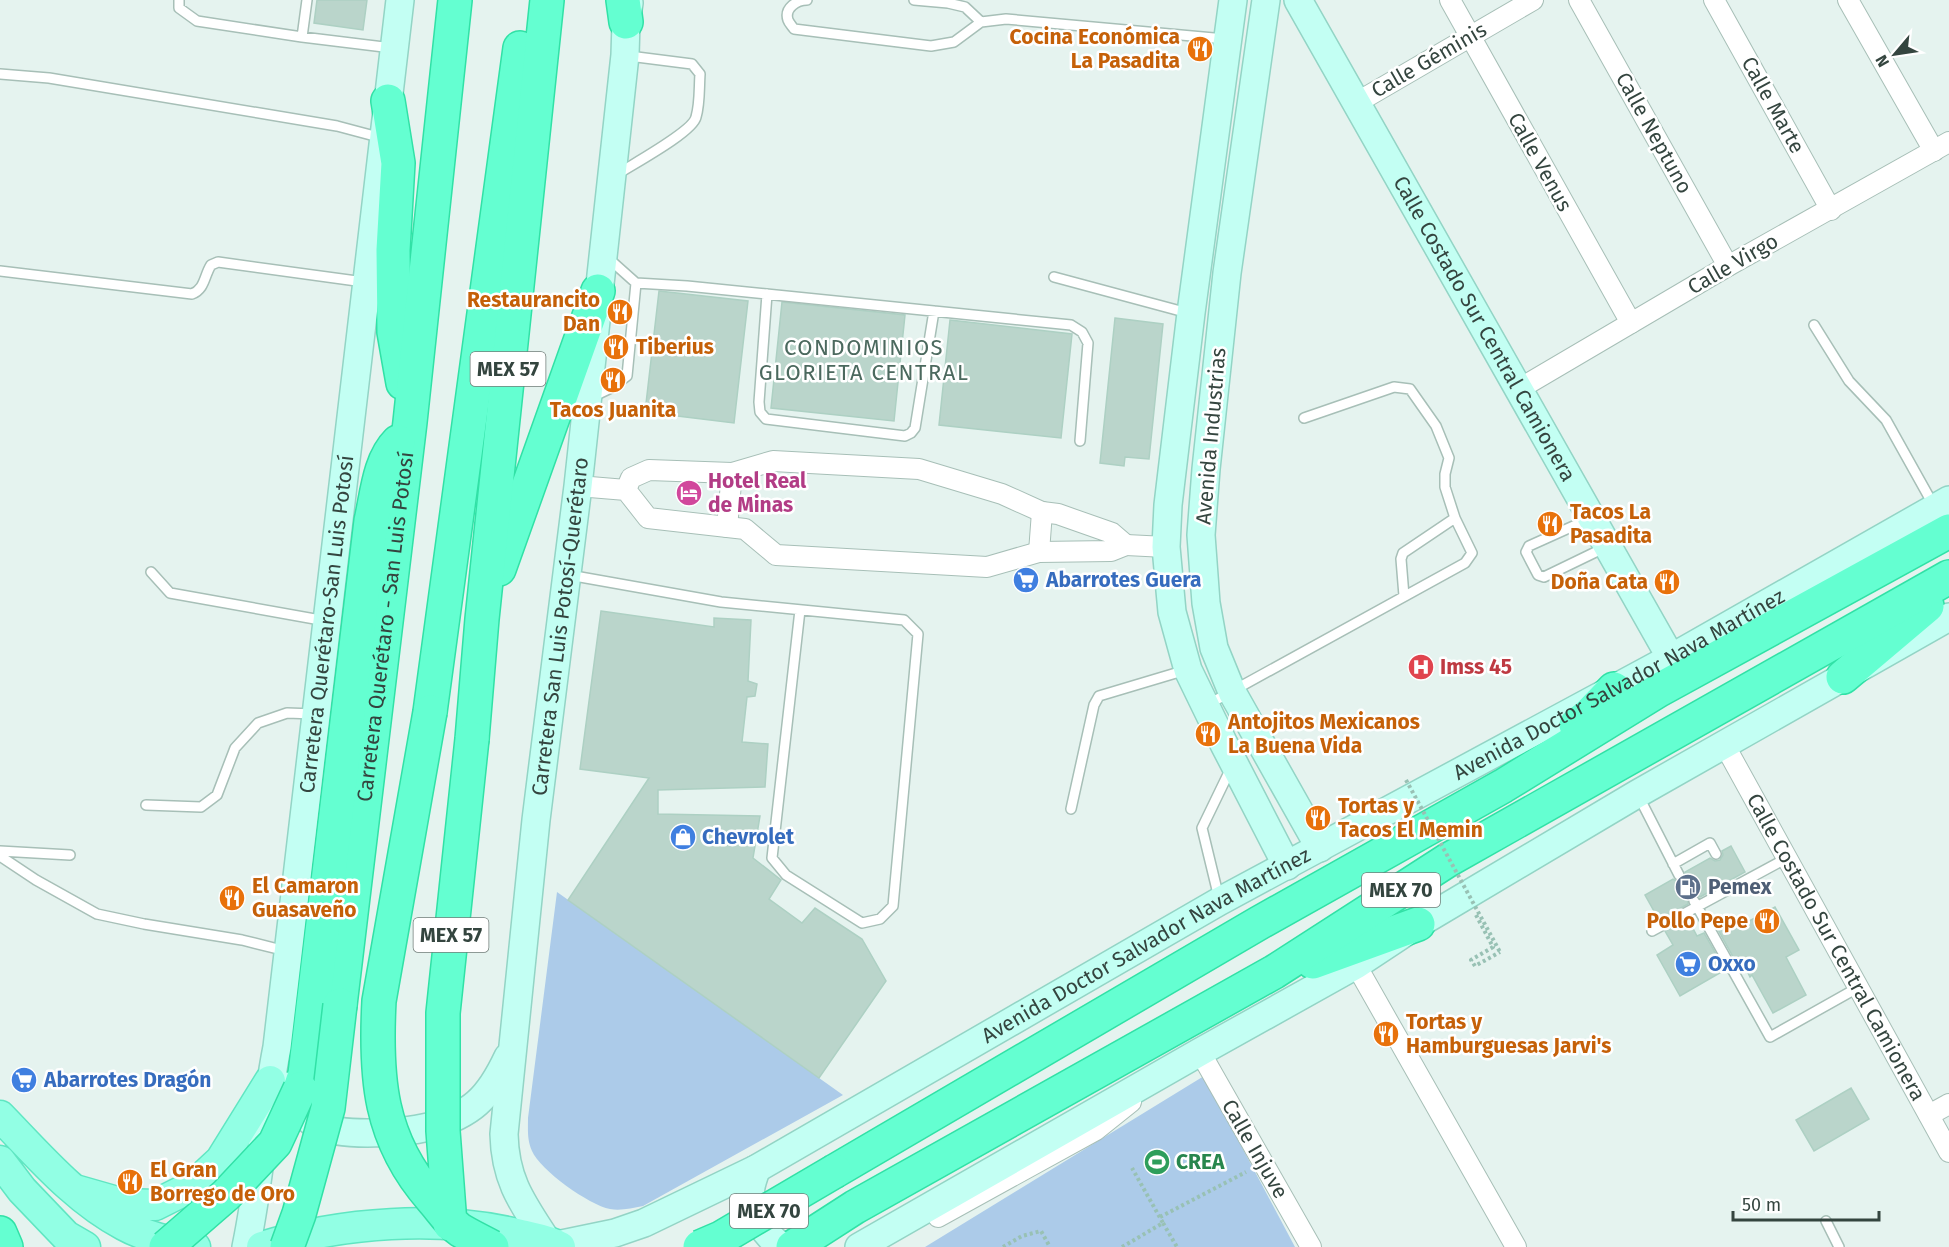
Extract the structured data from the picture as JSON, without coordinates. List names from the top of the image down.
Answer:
{
  "streets": {
    "highway": [
      "MEX 57",
      "Carretera Querétaro - San Luis Potosí",
      "Avenida Doctor Salvador Nava Martínez",
      "MEX 70"
    ],
    "main road": [
      "Calle Costado Sur Central Camionera",
      "Avenida Industrias",
      "Carretera Querétaro-San Luis Potosí",
      "Carretera San Luis Potosí-Querétaro"
    ],
    "street": [
      "Calle Géminis",
      "Calle Marte",
      "Calle Neptuno",
      "Calle Venus",
      "Calle Virgo",
      "Calle Injuve"
    ]
  },
  "crossings": [
    ["Calle Géminis", "Calle Venus"],
    ["Calle Géminis", "Calle Costado Sur Central Camionera"],
    ["Calle Marte", "Calle Virgo"],
    ["Calle Neptuno", "Calle Virgo"],
    ["Calle Venus", "Calle Virgo"],
    ["Calle Virgo", "Calle Costado Sur Central Camionera"],
    ["Calle Costado Sur Central Camionera", "Avenida Doctor Salvador Nava Martínez"],
    ["Avenida Industrias", "Avenida Doctor Salvador Nava Martínez"],
    ["Carretera San Luis Potosí-Querétaro", "Avenida Doctor Salvador Nava Martínez"]
  ],
  "districts": ["CONDOMINIOS GLORIETA CENTRAL"],
  "places": {
    "restaurant": [
      "Cocina Económica La Pasadita",
      "Restaurancito Dan",
      "Tiberius",
      "Tacos Juanita",
      "Tacos La Pasadita",
      "Doña Cata",
      "Antojitos Mexicanos La Buena Vida",
      "Tortas y Tacos El Memin",
      "El Camaron Guasaveño",
      "Pollo Pepe",
      "Tortas y Hamburguesas Jarvi's",
      "El Gran Borrego de Oro"
    ],
    "hotel": ["Hotel Real de Minas"],
    "supermarket": ["Abarrotes Guera", "Oxxo", "Abarrotes Dragón"],
    "hospital": ["Imss 45"],
    "shop": ["Chevrolet"],
    "fuel station": ["Pemex"],
    "sports": ["CREA"]
  },
  "scale_bar": "50 m",
  "north": "bottom left"
}
